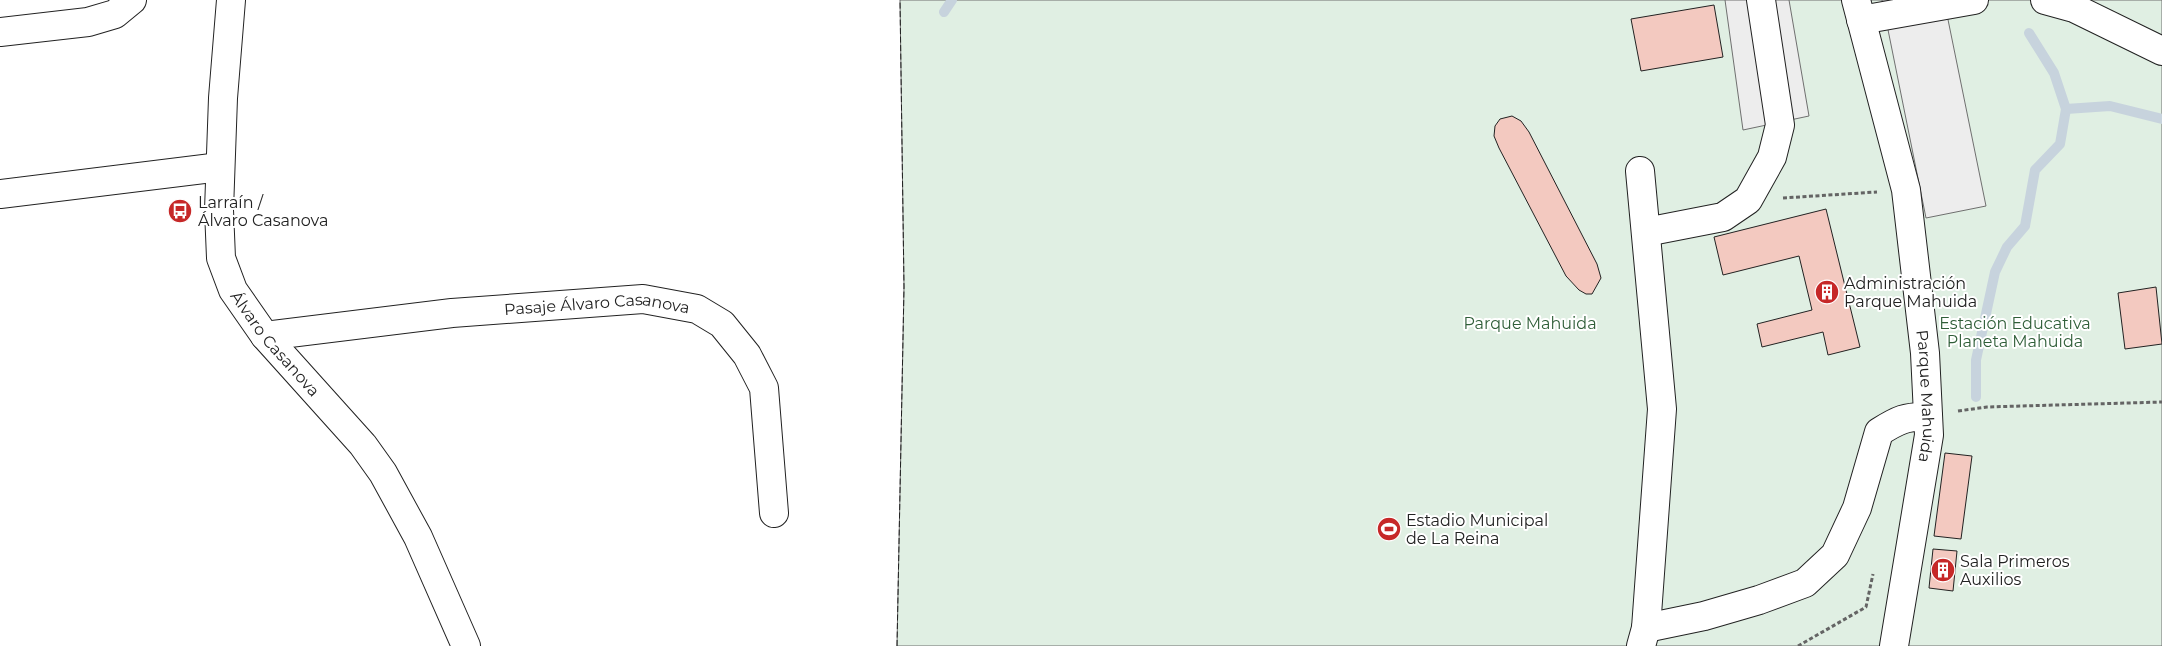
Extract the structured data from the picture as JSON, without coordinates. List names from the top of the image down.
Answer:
{
  "streets": {
    "street": ["Pasaje Álvaro Casanova", "Álvaro Casanova", "Parque Mahuida"]
  },
  "crossings": [
    ["Pasaje Álvaro Casanova", "Álvaro Casanova"]
  ],
  "parks": ["Parque Mahuida", "Estación Educativa Planeta Mahuida"],
  "places": {
    "bus stop": ["Larraín / Álvaro Casanova"],
    "building": ["Administración Parque Mahuida", "Sala Primeros Auxilios"],
    "sports": ["Estadio Municipal de La Reina"]
  }
}
